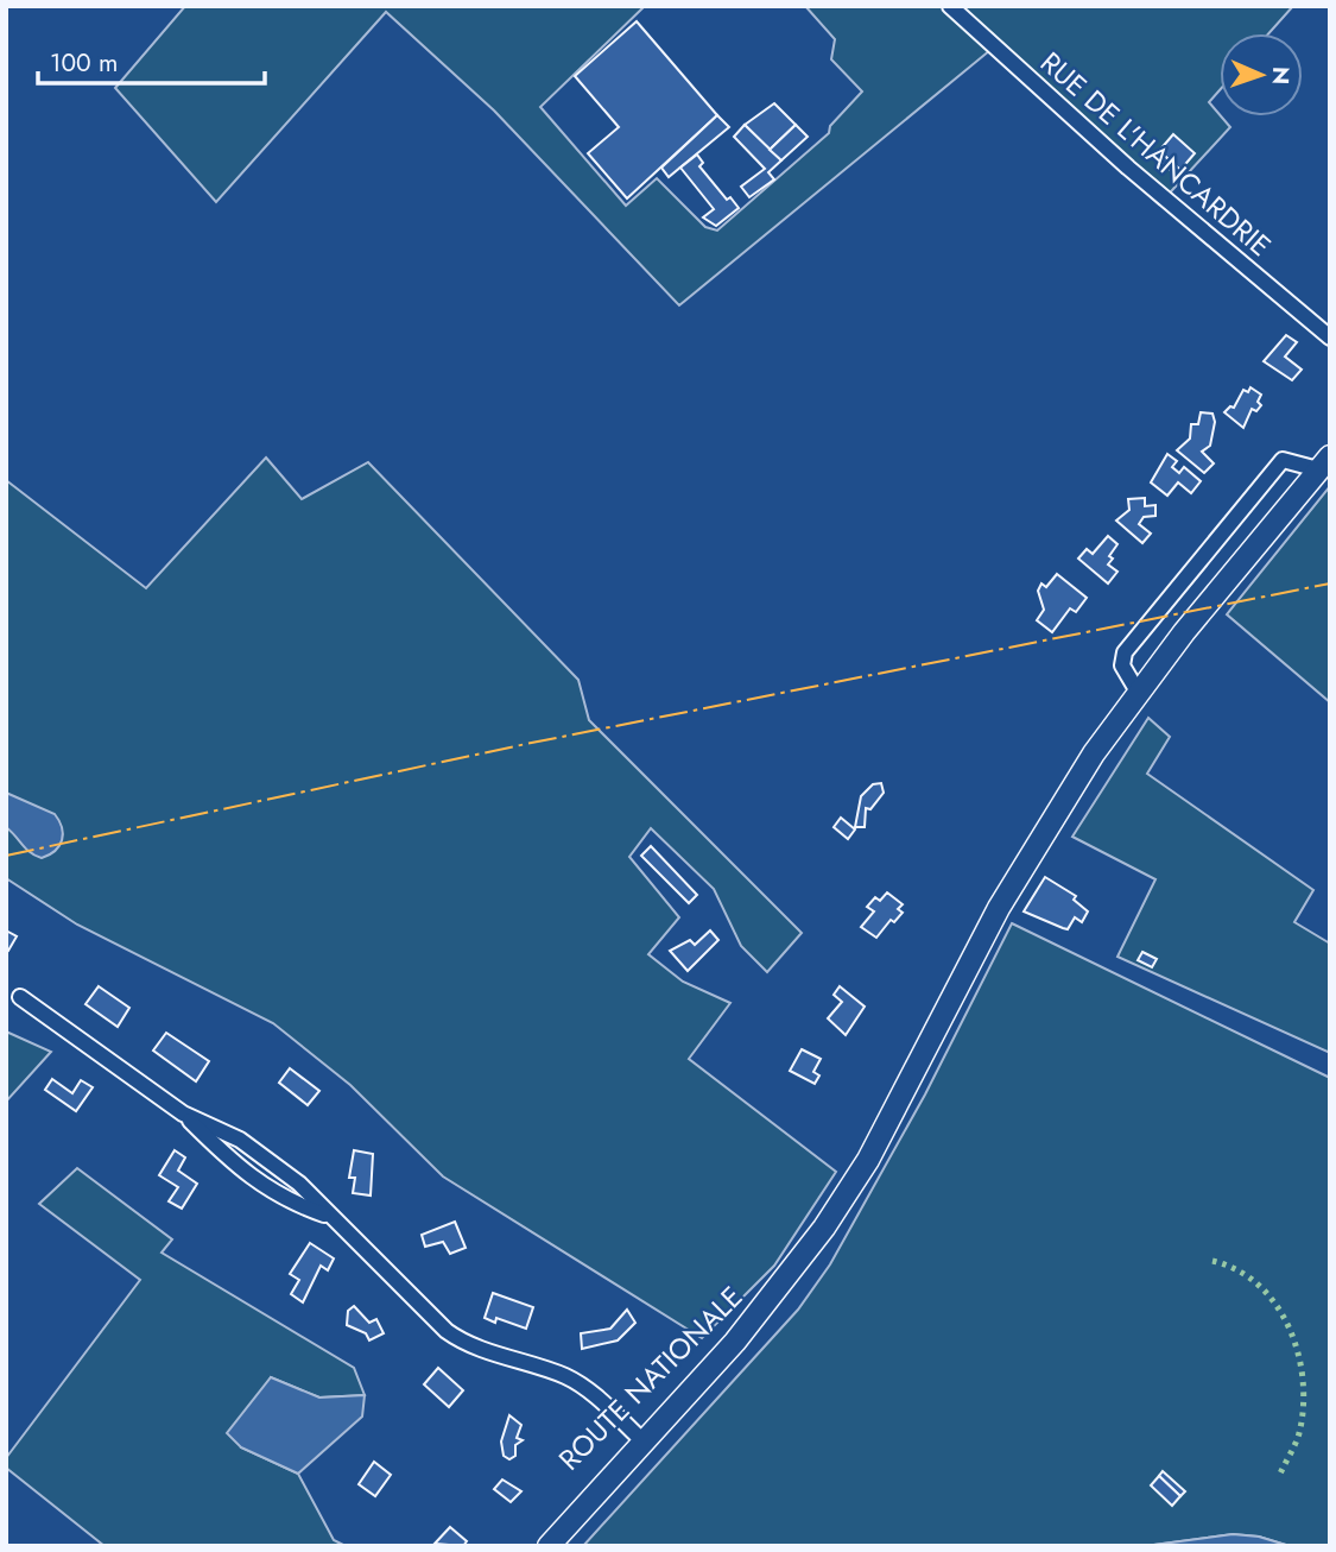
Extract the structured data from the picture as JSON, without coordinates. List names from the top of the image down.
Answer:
{
  "streets": {
    "main road": ["ROUTE NATIONALE"],
    "street": ["RUE DE L'HANCARDRIE"]
  },
  "scale_bar": "100 m",
  "north": "right"
}
